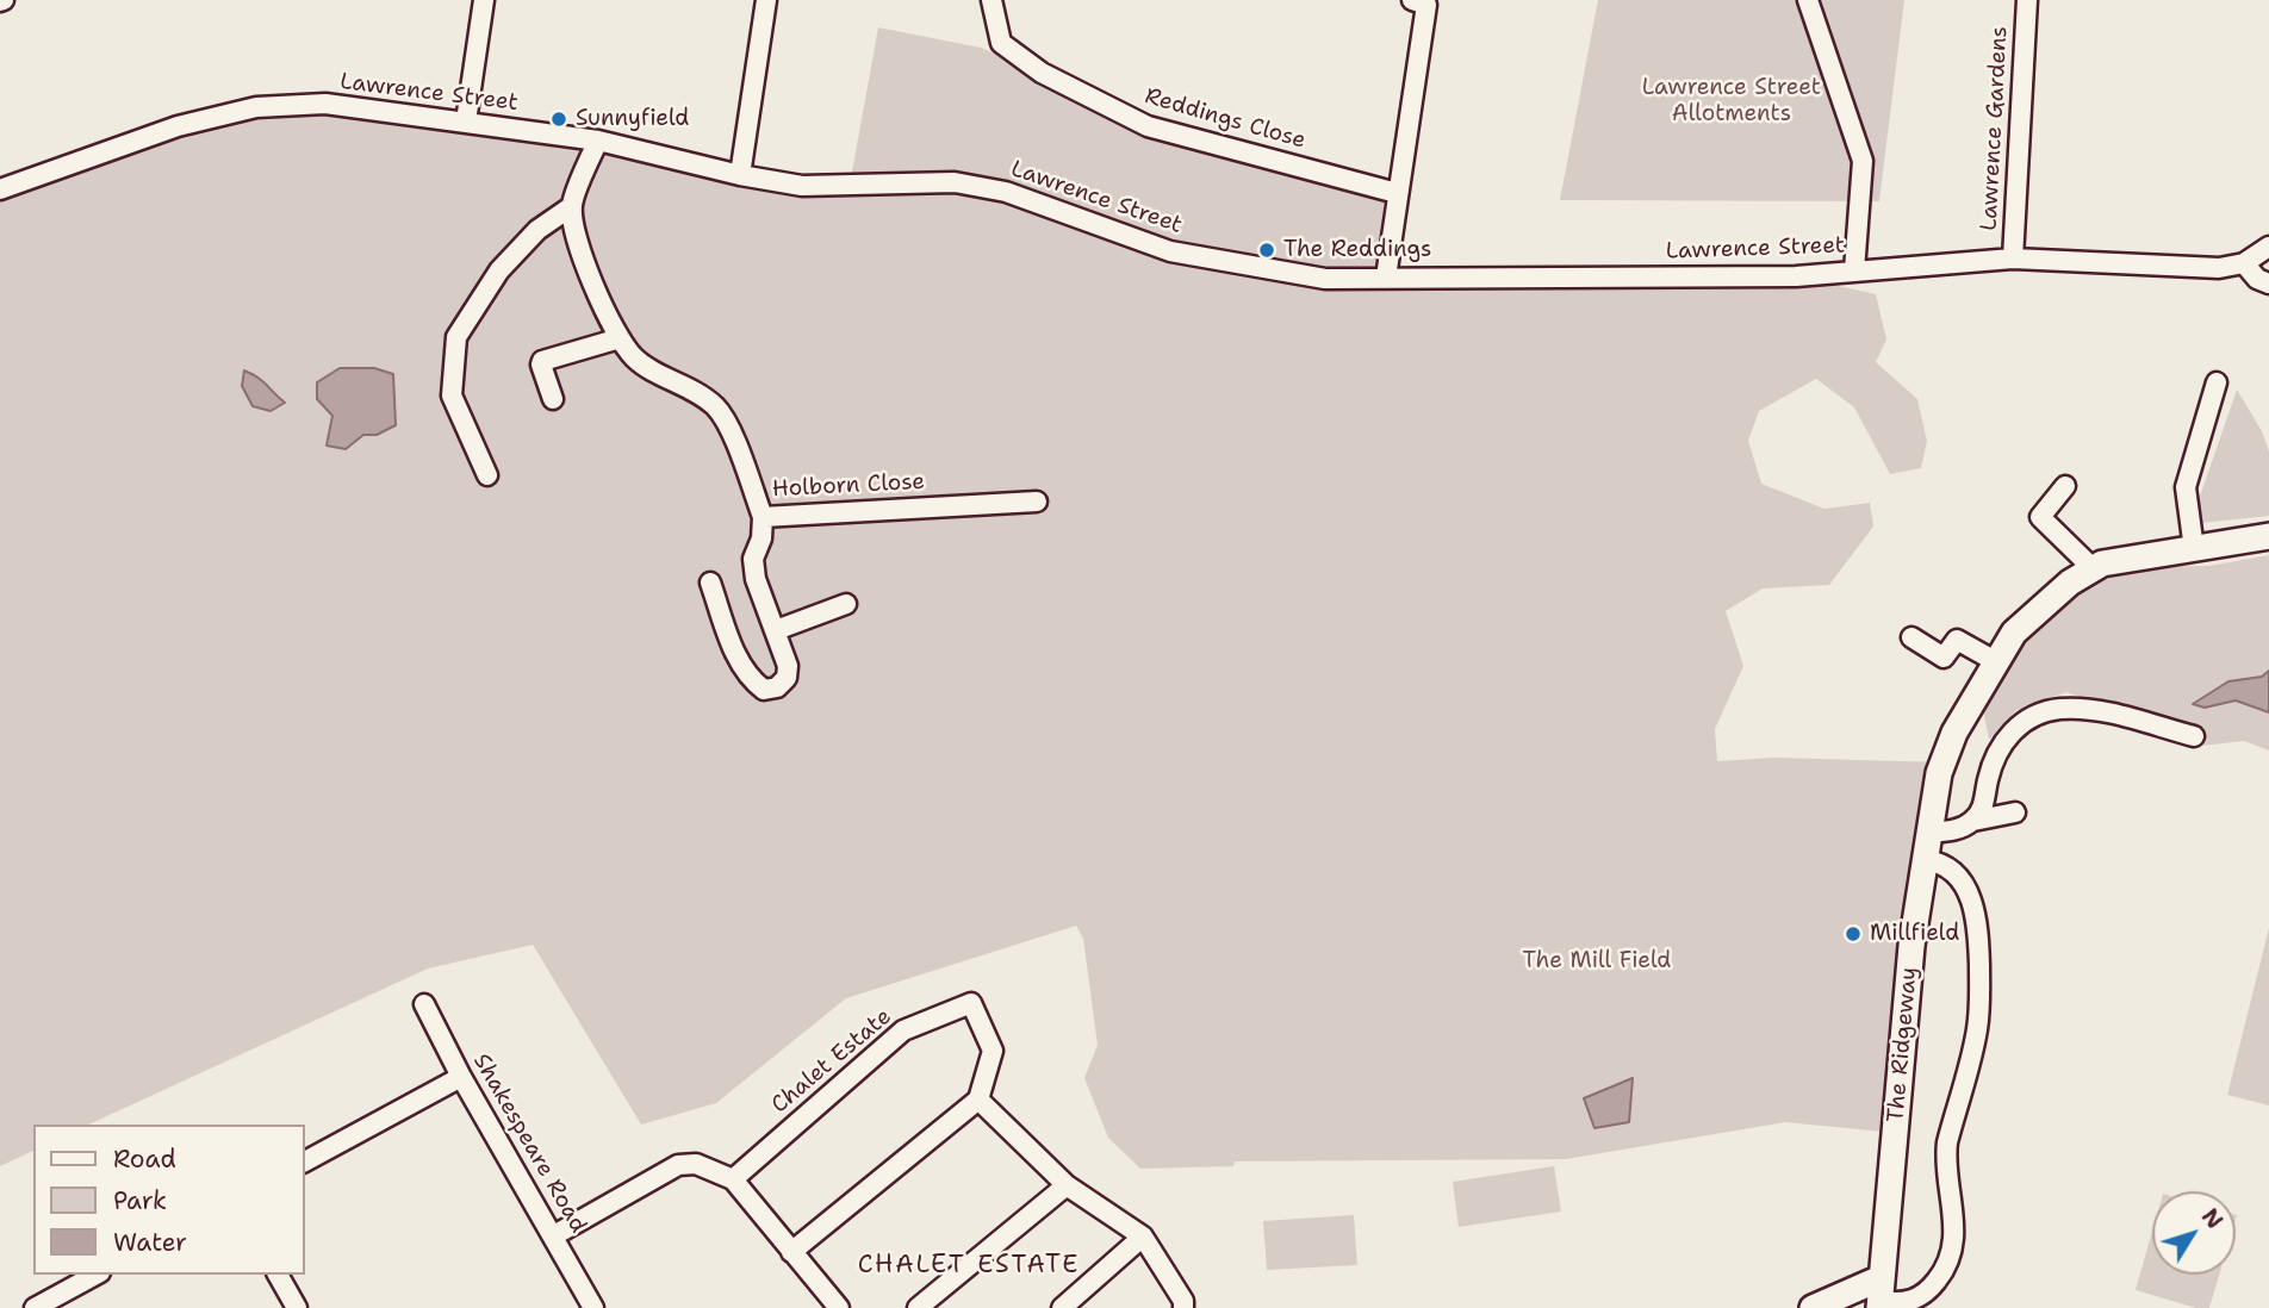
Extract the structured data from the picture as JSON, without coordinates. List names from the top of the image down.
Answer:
{
  "streets": {
    "main road": ["The Ridgeway"],
    "street": [
      "Lawrence Street",
      "Reddings Close",
      "Lawrence Gardens",
      "Holborn Close",
      "Chalet Estate",
      "Shakespeare Road"
    ]
  },
  "crossings": [
    ["Lawrence Street", "Lawrence Gardens"]
  ],
  "districts": ["CHALET ESTATE"],
  "parks": ["Lawrence Street Allotments", "The Mill Field"],
  "places": ["Sunnyfield", "The Reddings", "Millfield"],
  "legend": ["Road", "Park", "Water"],
  "north": "top right"
}
